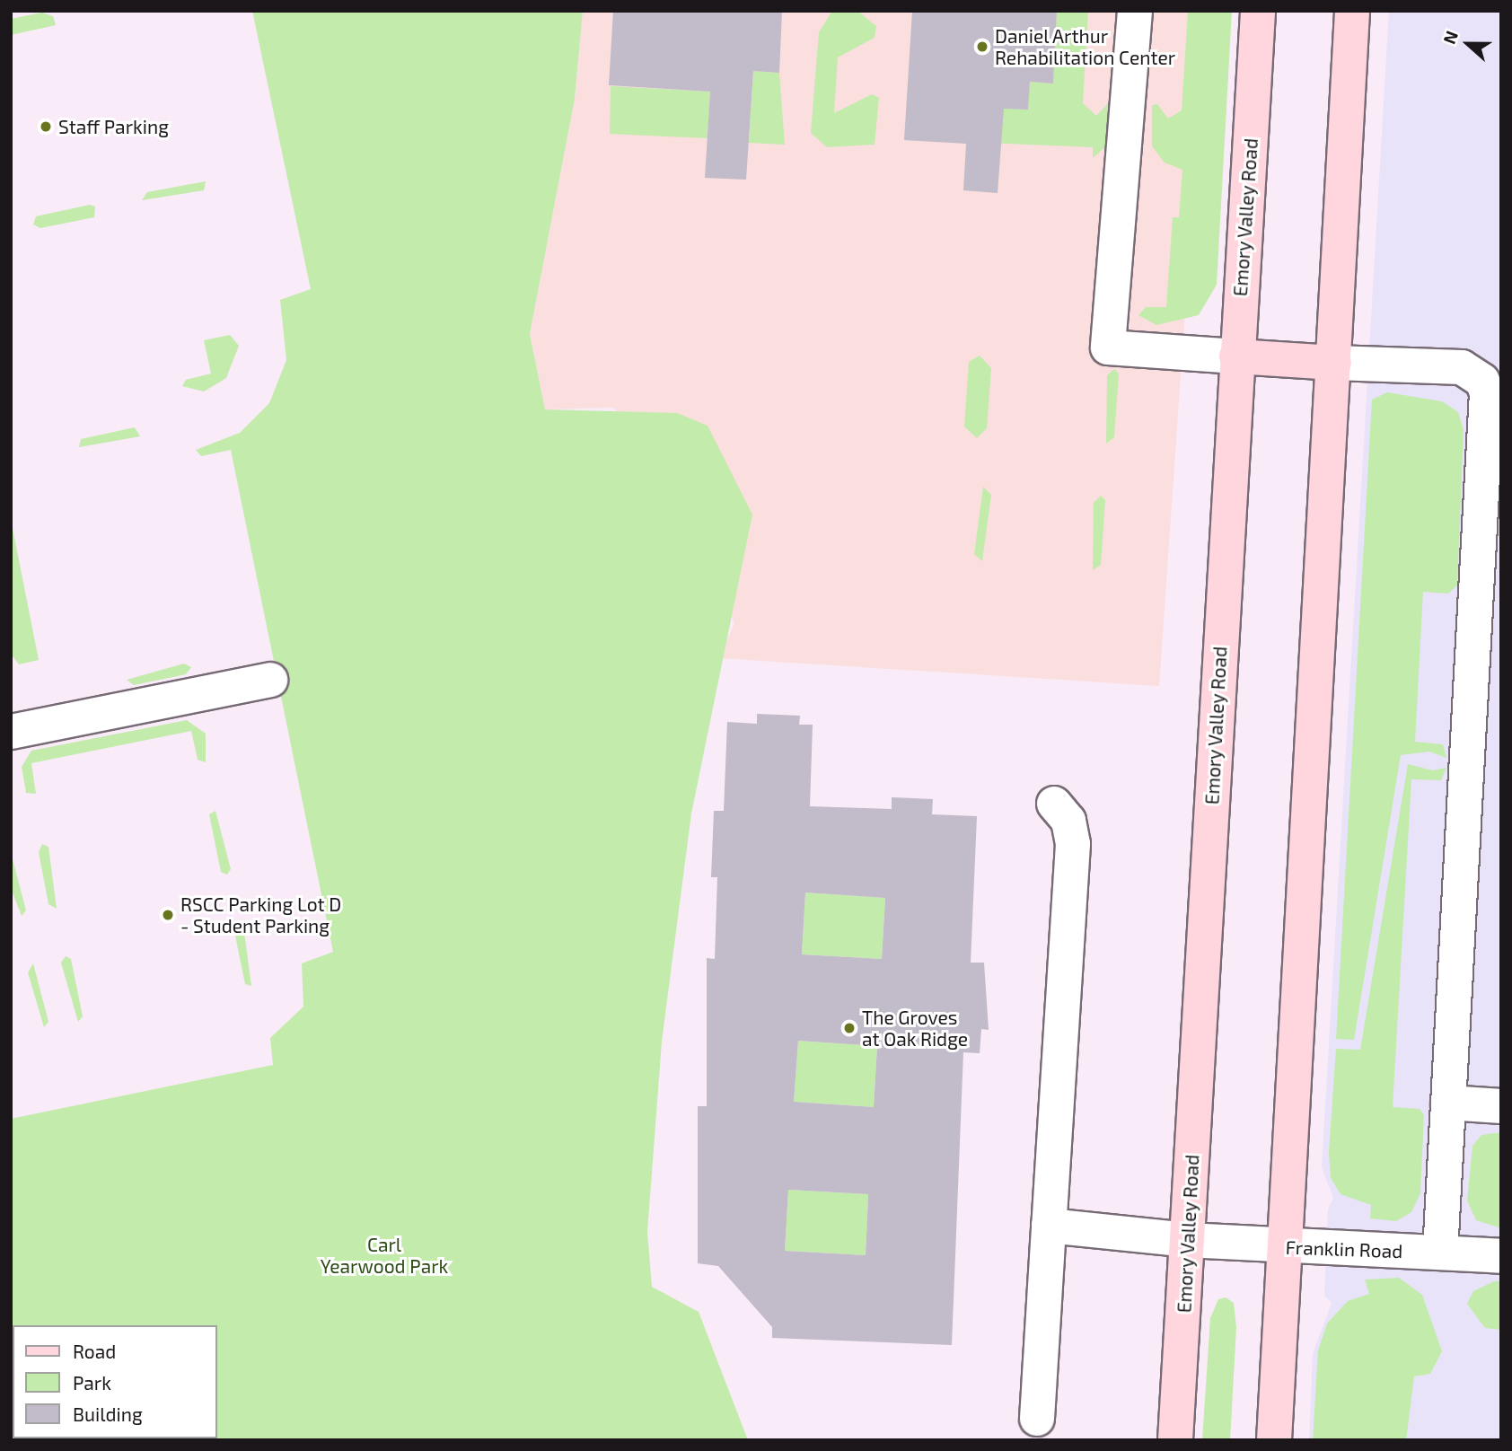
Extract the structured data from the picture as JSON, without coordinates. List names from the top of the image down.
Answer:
{
  "streets": {
    "main road": ["Emory Valley Road"],
    "street": ["Franklin Road"]
  },
  "crossings": [
    ["Emory Valley Road", "Franklin Road"]
  ],
  "parks": ["Carl Yearwood Park"],
  "places": [
    "Daniel Arthur Rehabilitation Center",
    "Staff Parking",
    "RSCC Parking Lot D - Student Parking",
    "The Groves at Oak Ridge"
  ],
  "legend": ["Road", "Park", "Building"],
  "north": "left"
}
